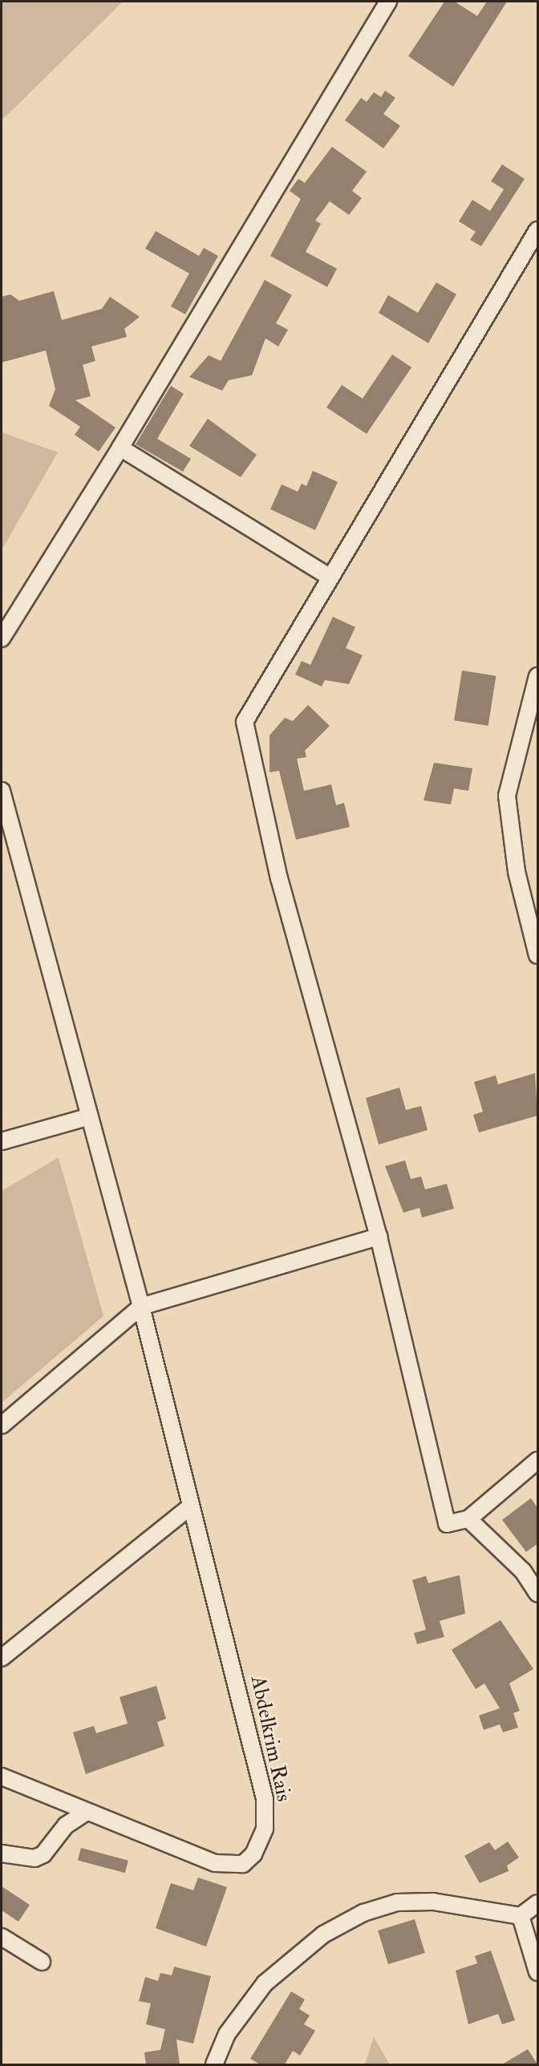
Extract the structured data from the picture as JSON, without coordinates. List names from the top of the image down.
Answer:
{
  "streets": {
    "street": ["Abdelkrim Rais"]
  }
}
